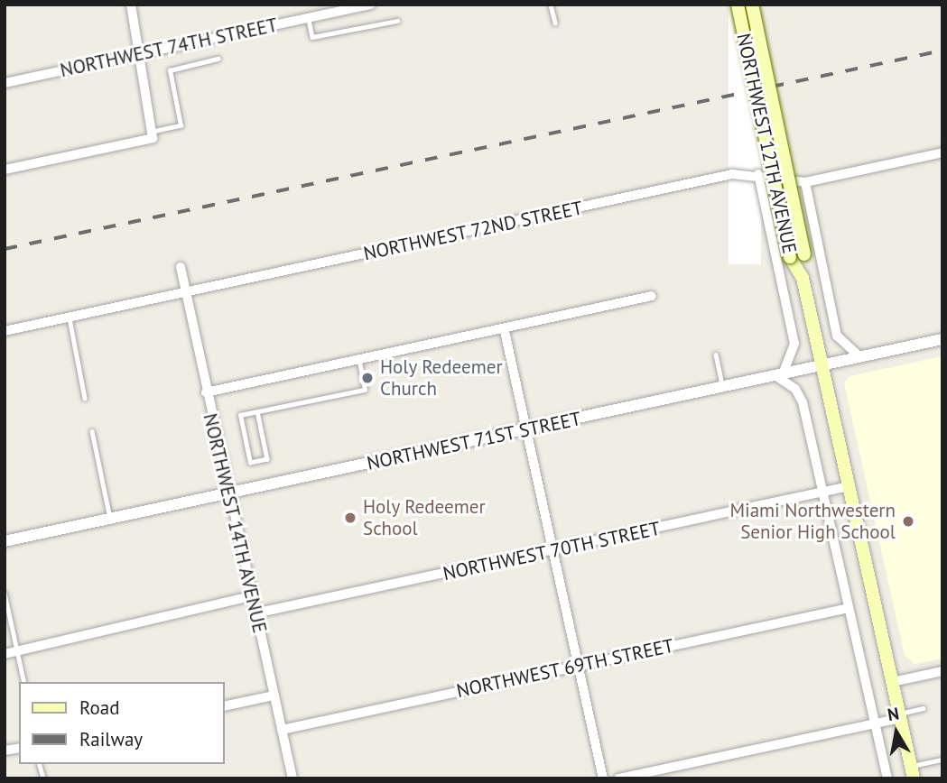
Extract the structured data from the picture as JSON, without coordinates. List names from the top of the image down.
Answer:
{
  "streets": {
    "main road": ["NORTHWEST 12TH AVENUE"],
    "street": [
      "NORTHWEST 74TH STREET",
      "NORTHWEST 72ND STREET",
      "NORTHWEST 71ST STREET",
      "NORTHWEST 14TH AVENUE",
      "NORTHWEST 70TH STREET",
      "NORTHWEST 69TH STREET"
    ]
  },
  "crossings": [
    ["NORTHWEST 12TH AVENUE", "NORTHWEST 72ND STREET"],
    ["NORTHWEST 12TH AVENUE", "NORTHWEST 71ST STREET"],
    ["NORTHWEST 12TH AVENUE", "NORTHWEST 70TH STREET"],
    ["NORTHWEST 72ND STREET", "NORTHWEST 14TH AVENUE"],
    ["NORTHWEST 71ST STREET", "NORTHWEST 14TH AVENUE"],
    ["NORTHWEST 14TH AVENUE", "NORTHWEST 70TH STREET"],
    ["NORTHWEST 14TH AVENUE", "NORTHWEST 69TH STREET"]
  ],
  "places": ["Holy Redeemer Church", "Holy Redeemer School", "Miami Northwestern Senior High School"],
  "legend": ["Road", "Railway"],
  "north": "top"
}
